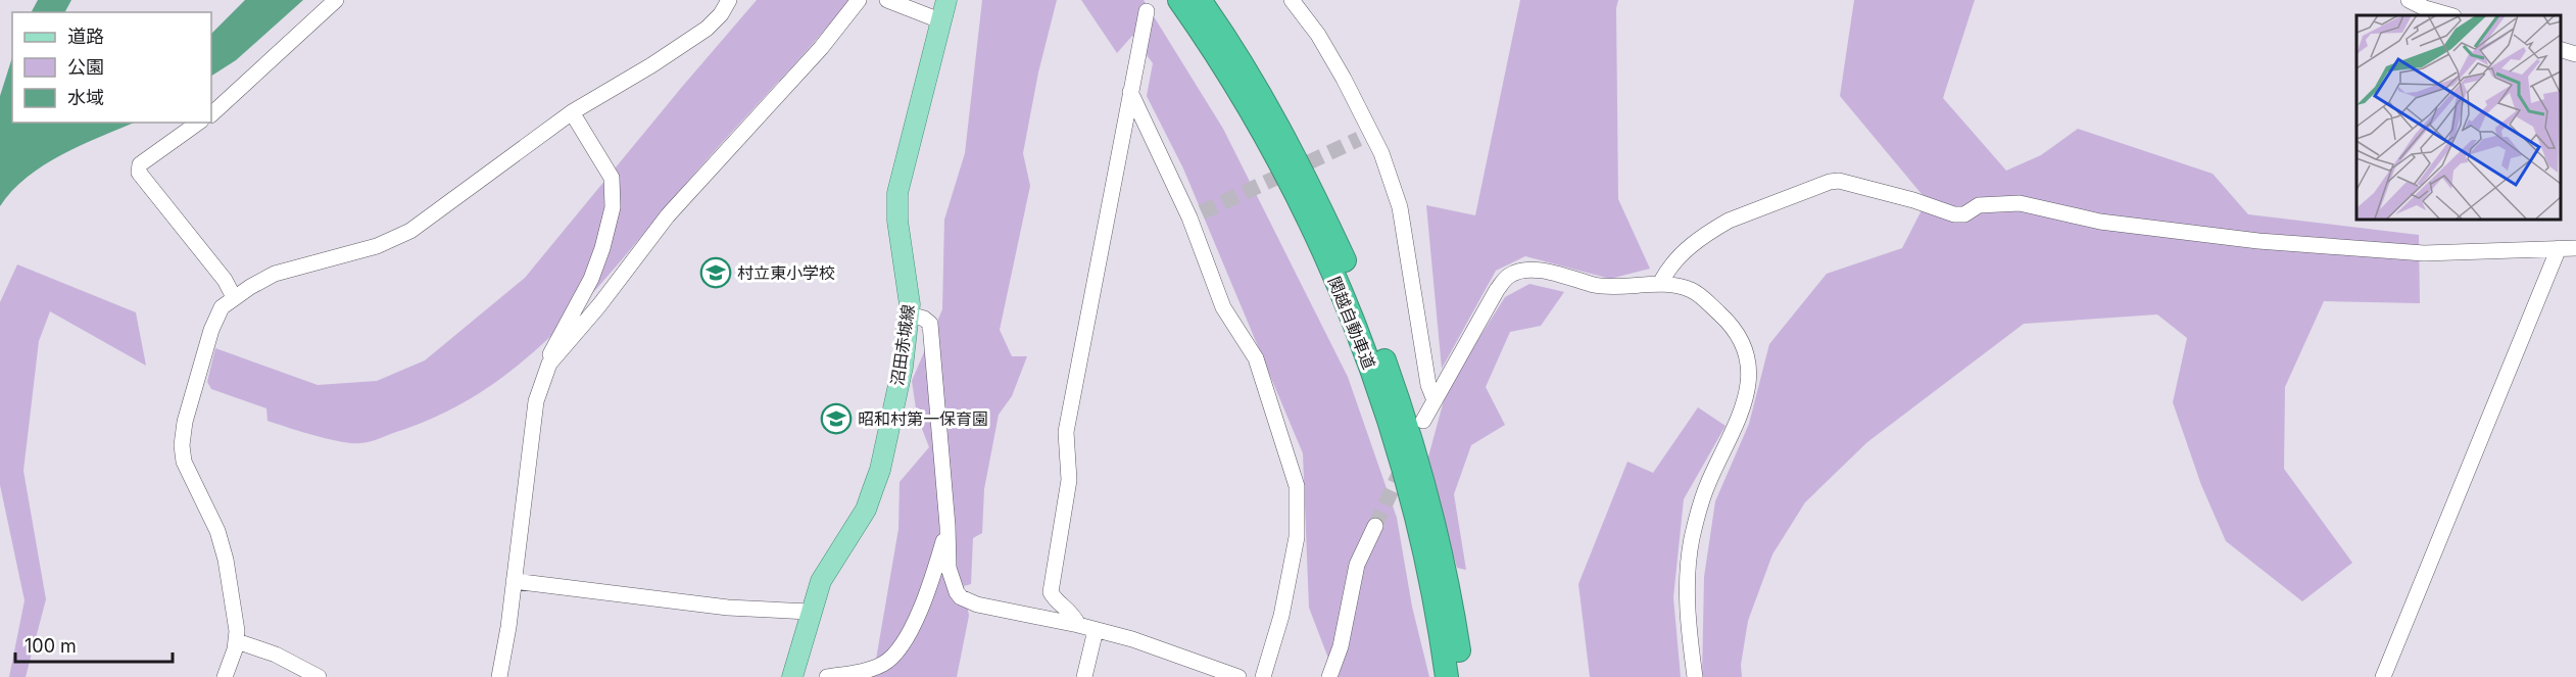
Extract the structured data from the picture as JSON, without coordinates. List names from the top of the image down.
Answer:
{
  "streets": {
    "highway": ["関越自動車道"],
    "main road": ["沼田赤城線"]
  },
  "places": {
    "school or university": ["村立東小学校", "昭和村第一保育園"]
  },
  "legend": ["道路", "公園", "水域"],
  "scale_bar": "100 m"
}
